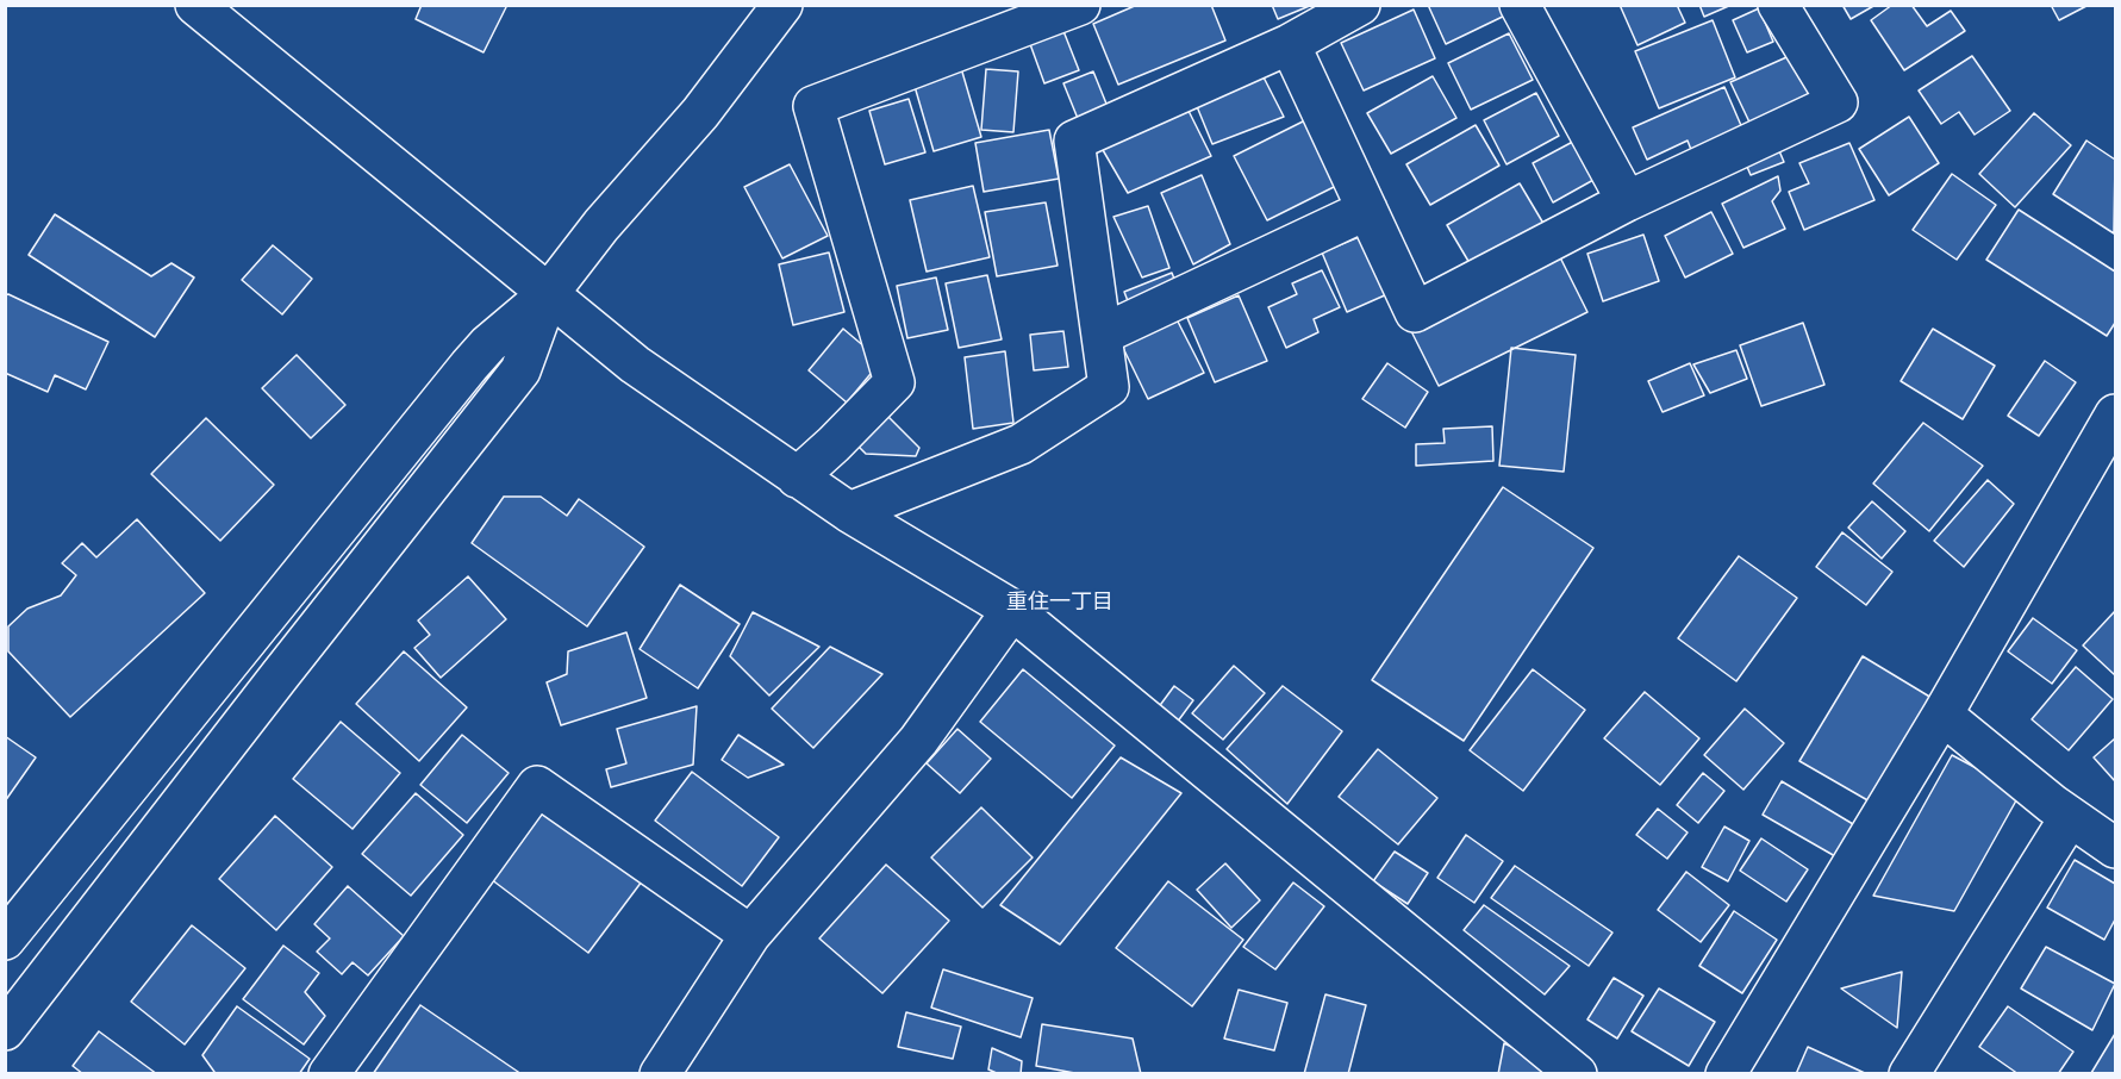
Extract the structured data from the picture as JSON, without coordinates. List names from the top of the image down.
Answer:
{
  "districts": ["重住一丁目"]
}
